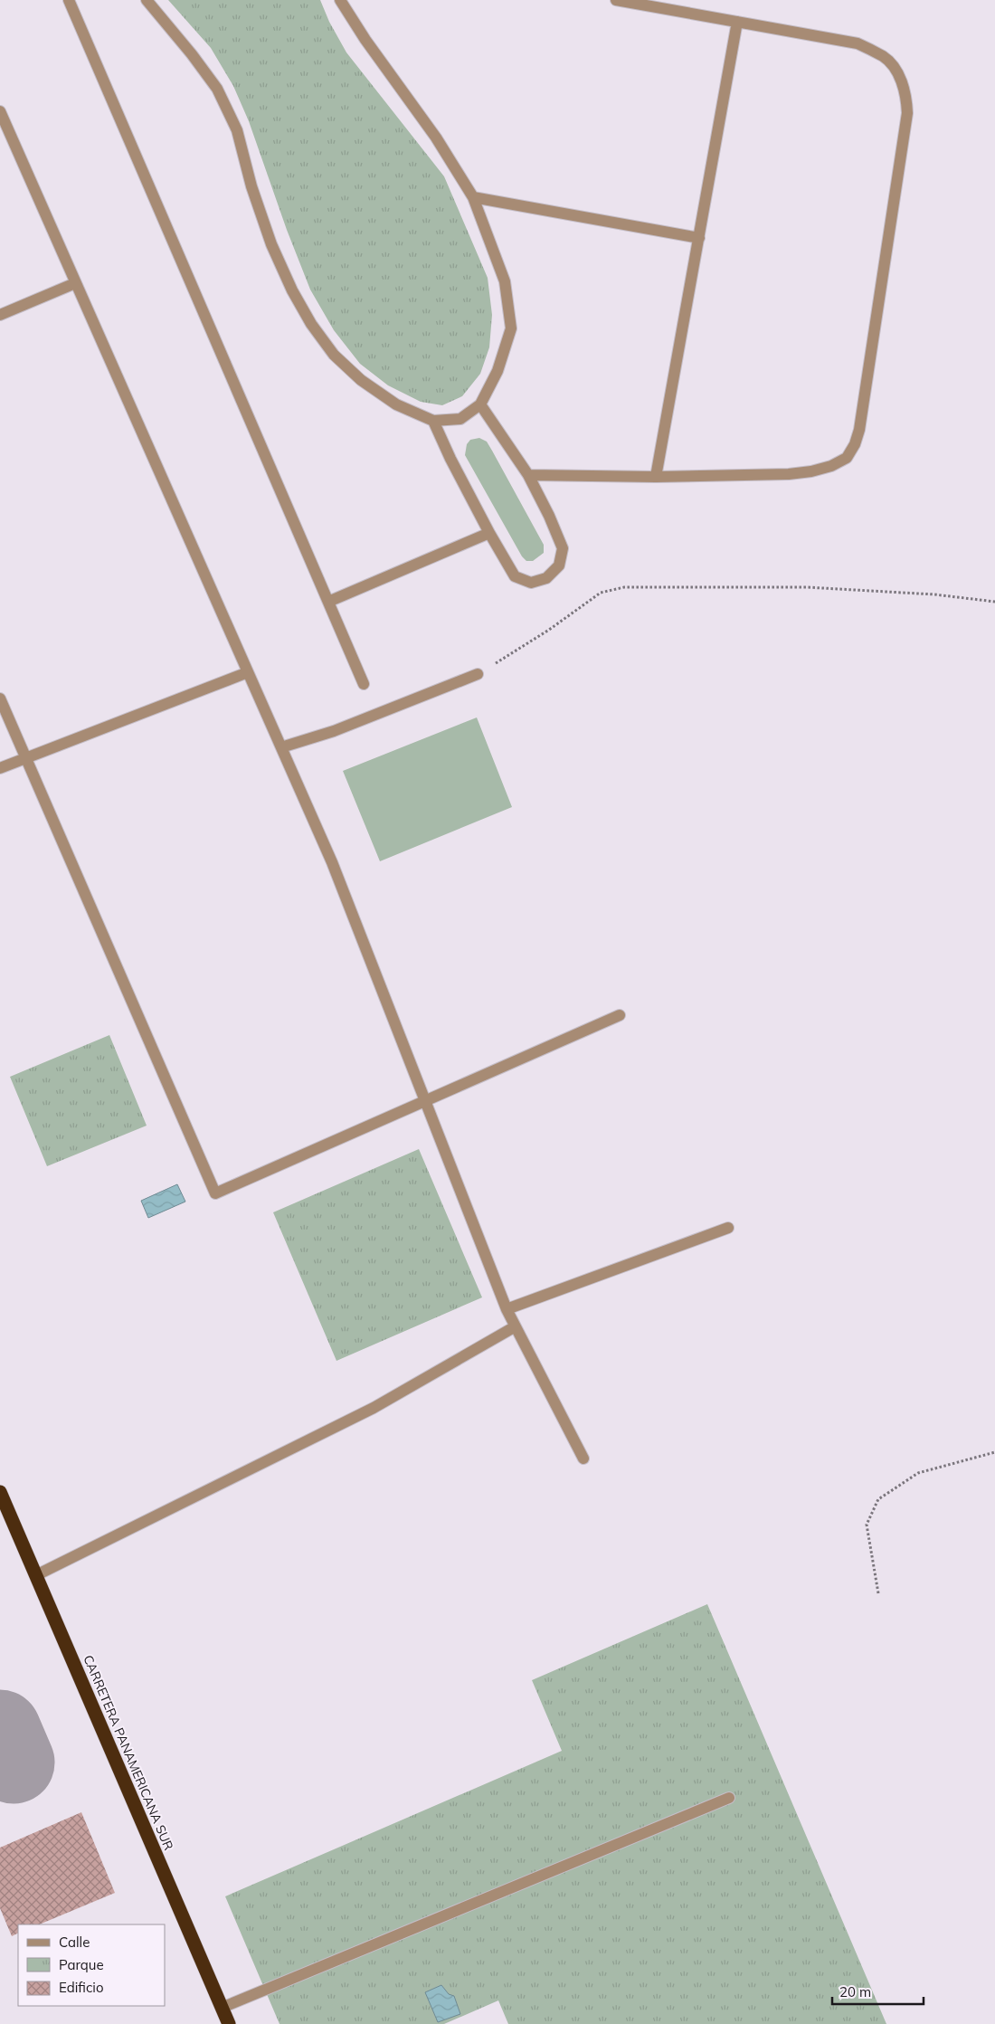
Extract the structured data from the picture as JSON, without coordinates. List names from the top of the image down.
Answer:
{
  "streets": {
    "highway": ["CARRETERA PANAMERICANA SUR"]
  },
  "legend": ["Calle", "Parque", "Edificio"],
  "scale_bar": "20 m"
}
